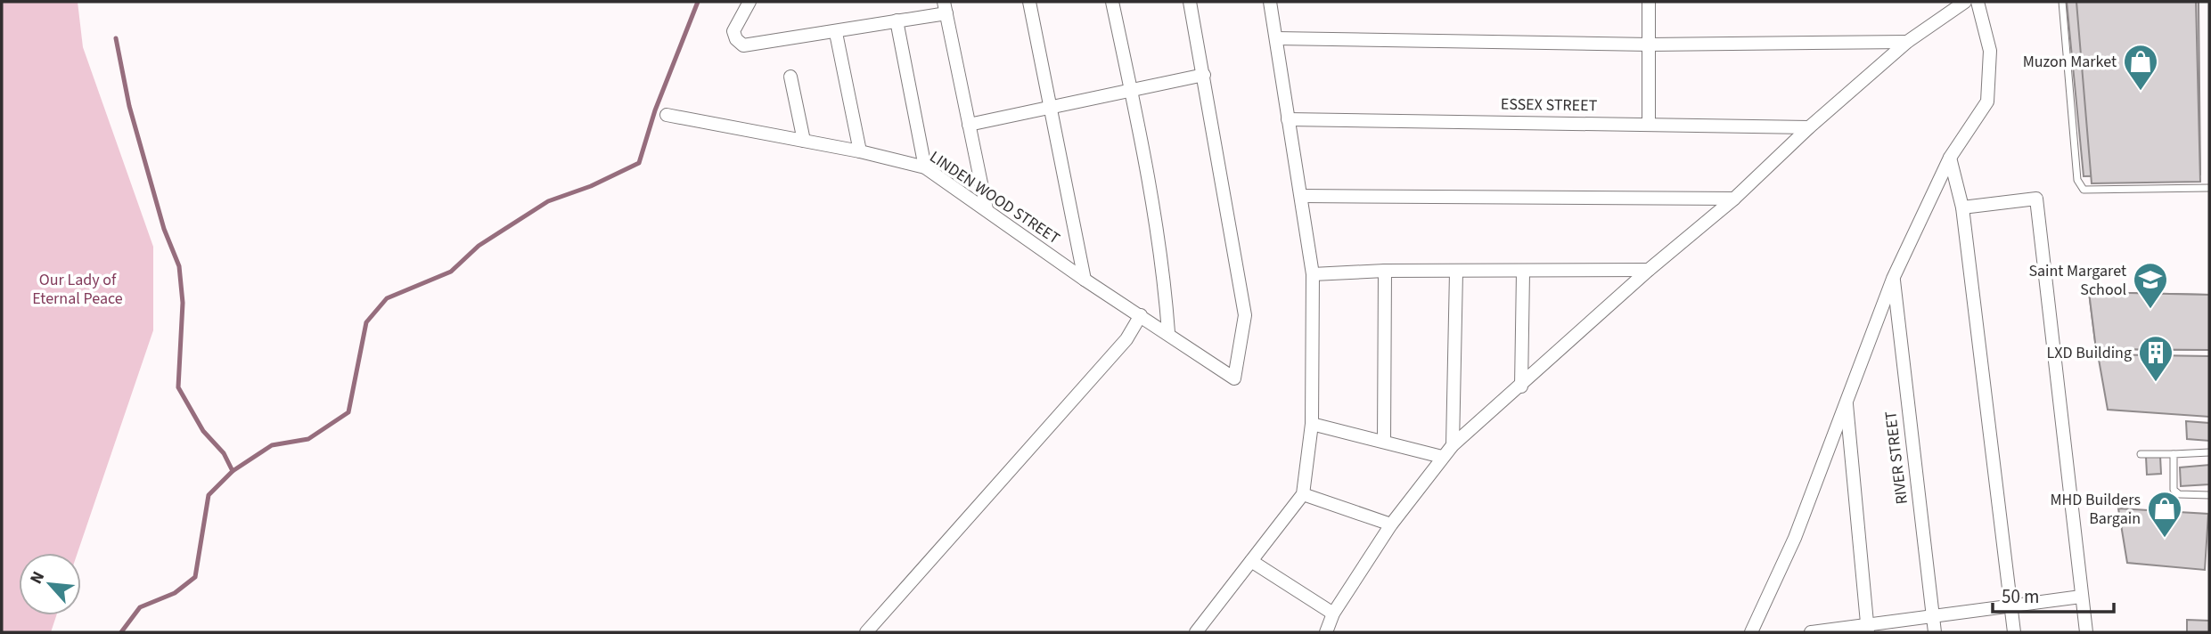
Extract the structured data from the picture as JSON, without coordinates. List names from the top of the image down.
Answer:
{
  "streets": {
    "street": ["ESSEX STREET", "LINDEN WOOD STREET", "RIVER STREET"]
  },
  "parks": ["Our Lady of Eternal Peace"],
  "places": {
    "shop": ["Muzon Market", "MHD Builders Bargain"],
    "school or university": ["Saint Margaret School"],
    "building": ["LXD Building"]
  },
  "scale_bar": "50 m",
  "north": "top left"
}
